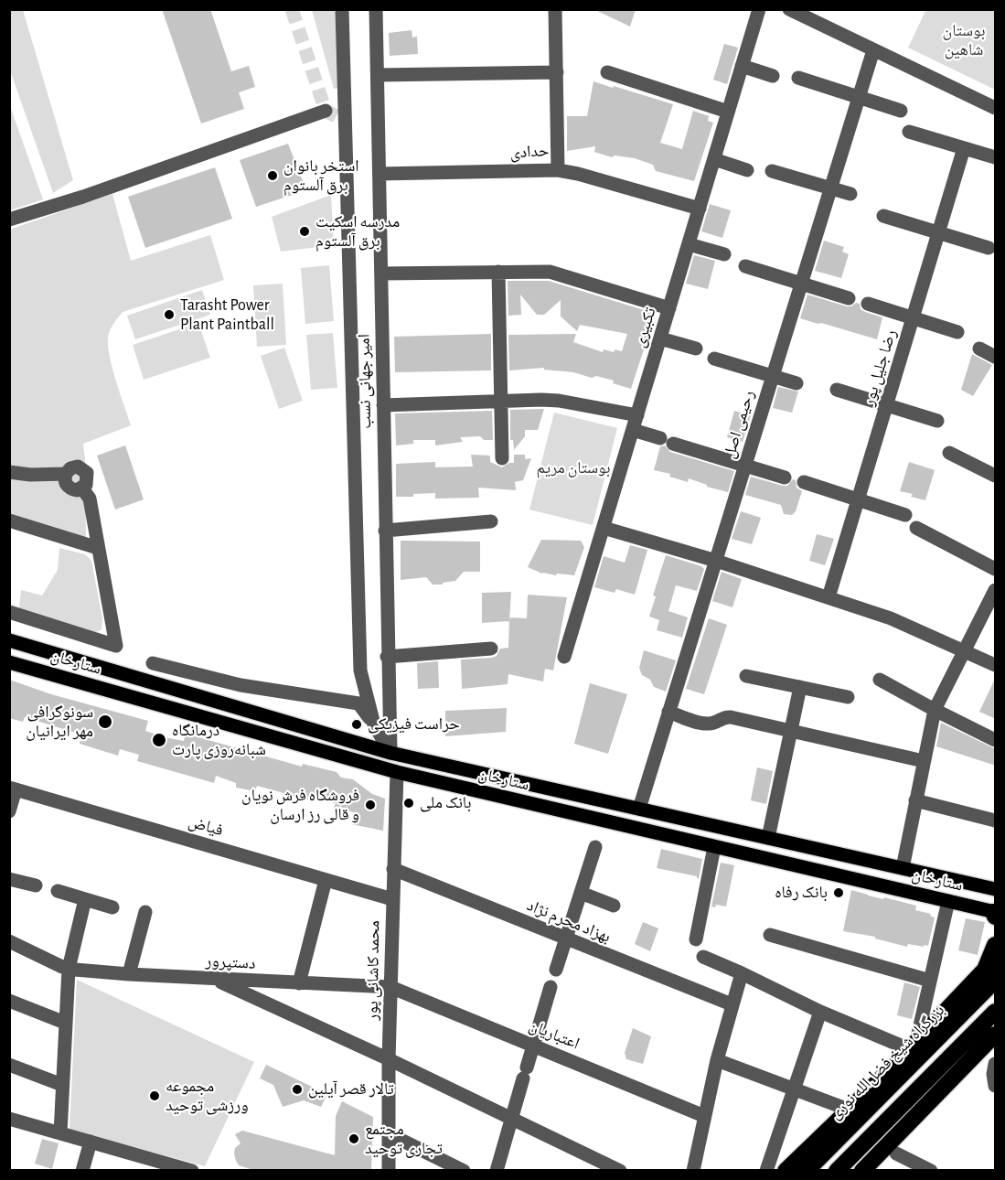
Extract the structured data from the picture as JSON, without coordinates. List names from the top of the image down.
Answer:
{
  "streets": {
    "highway": ["بزرگراه شیخ فضل‌الله نوری"],
    "main road": ["ستارخان"],
    "street": [
      "حدادی",
      "تکبیری",
      "رضا جلیل پور",
      "امیر جهانی نسب",
      "رحیمی اصل",
      "فیاض",
      "بهزاد محرم نژاد",
      "دستپرور",
      "محمد کاشانی پور",
      "اعتباریان"
    ]
  },
  "crossings": [
    ["حدادی", "امیر جهانی نسب"],
    ["امیر جهانی نسب", "ستارخان"],
    ["رحیمی اصل", "ستارخان"],
    ["ستارخان", "محمد کاشانی پور"],
    ["فیاض", "محمد کاشانی پور"],
    ["بهزاد محرم نژاد", "محمد کاشانی پور"],
    ["دستپرور", "محمد کاشانی پور"],
    ["دستپرور", "اعتباریان"],
    ["محمد کاشانی پور", "اعتباریان"]
  ],
  "parks": ["بوستان شاهین", "بوستان مریم"],
  "places": [
    "استخر بانوان برق آلستوم",
    "مدرسه اسکیت برق آلستوم",
    "Tarasht Power Plant Paintball",
    "سونوگرافی مهر ایرانیان",
    "حراست فیزیکی",
    "درمانگاه شبانه‌روزی پارت",
    "بانک ملی",
    "فروشگاه فرش نویان و قالی رز ارسان",
    "بانک رفاه",
    "تالار قصر آیلین",
    "مجموعه ورزشی توحید",
    "مجتمع تجاری توحید"
  ]
}
